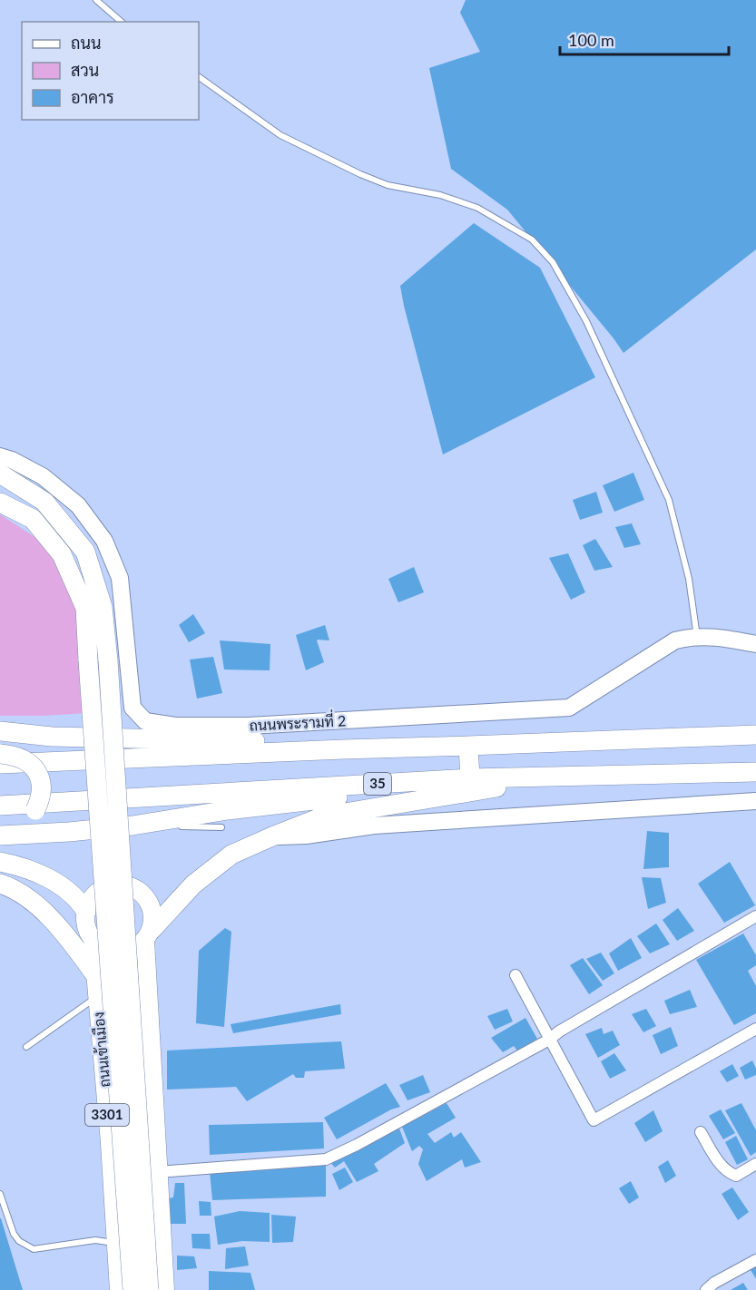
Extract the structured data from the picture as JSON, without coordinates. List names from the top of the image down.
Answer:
{
  "streets": {
    "highway": ["ถนนพระรามที่ 2", "35"],
    "main road": ["ถนนเข้าเมือง", "3301"]
  },
  "legend": ["ถนน", "สวน", "อาคาร"],
  "scale_bar": "100 m"
}
